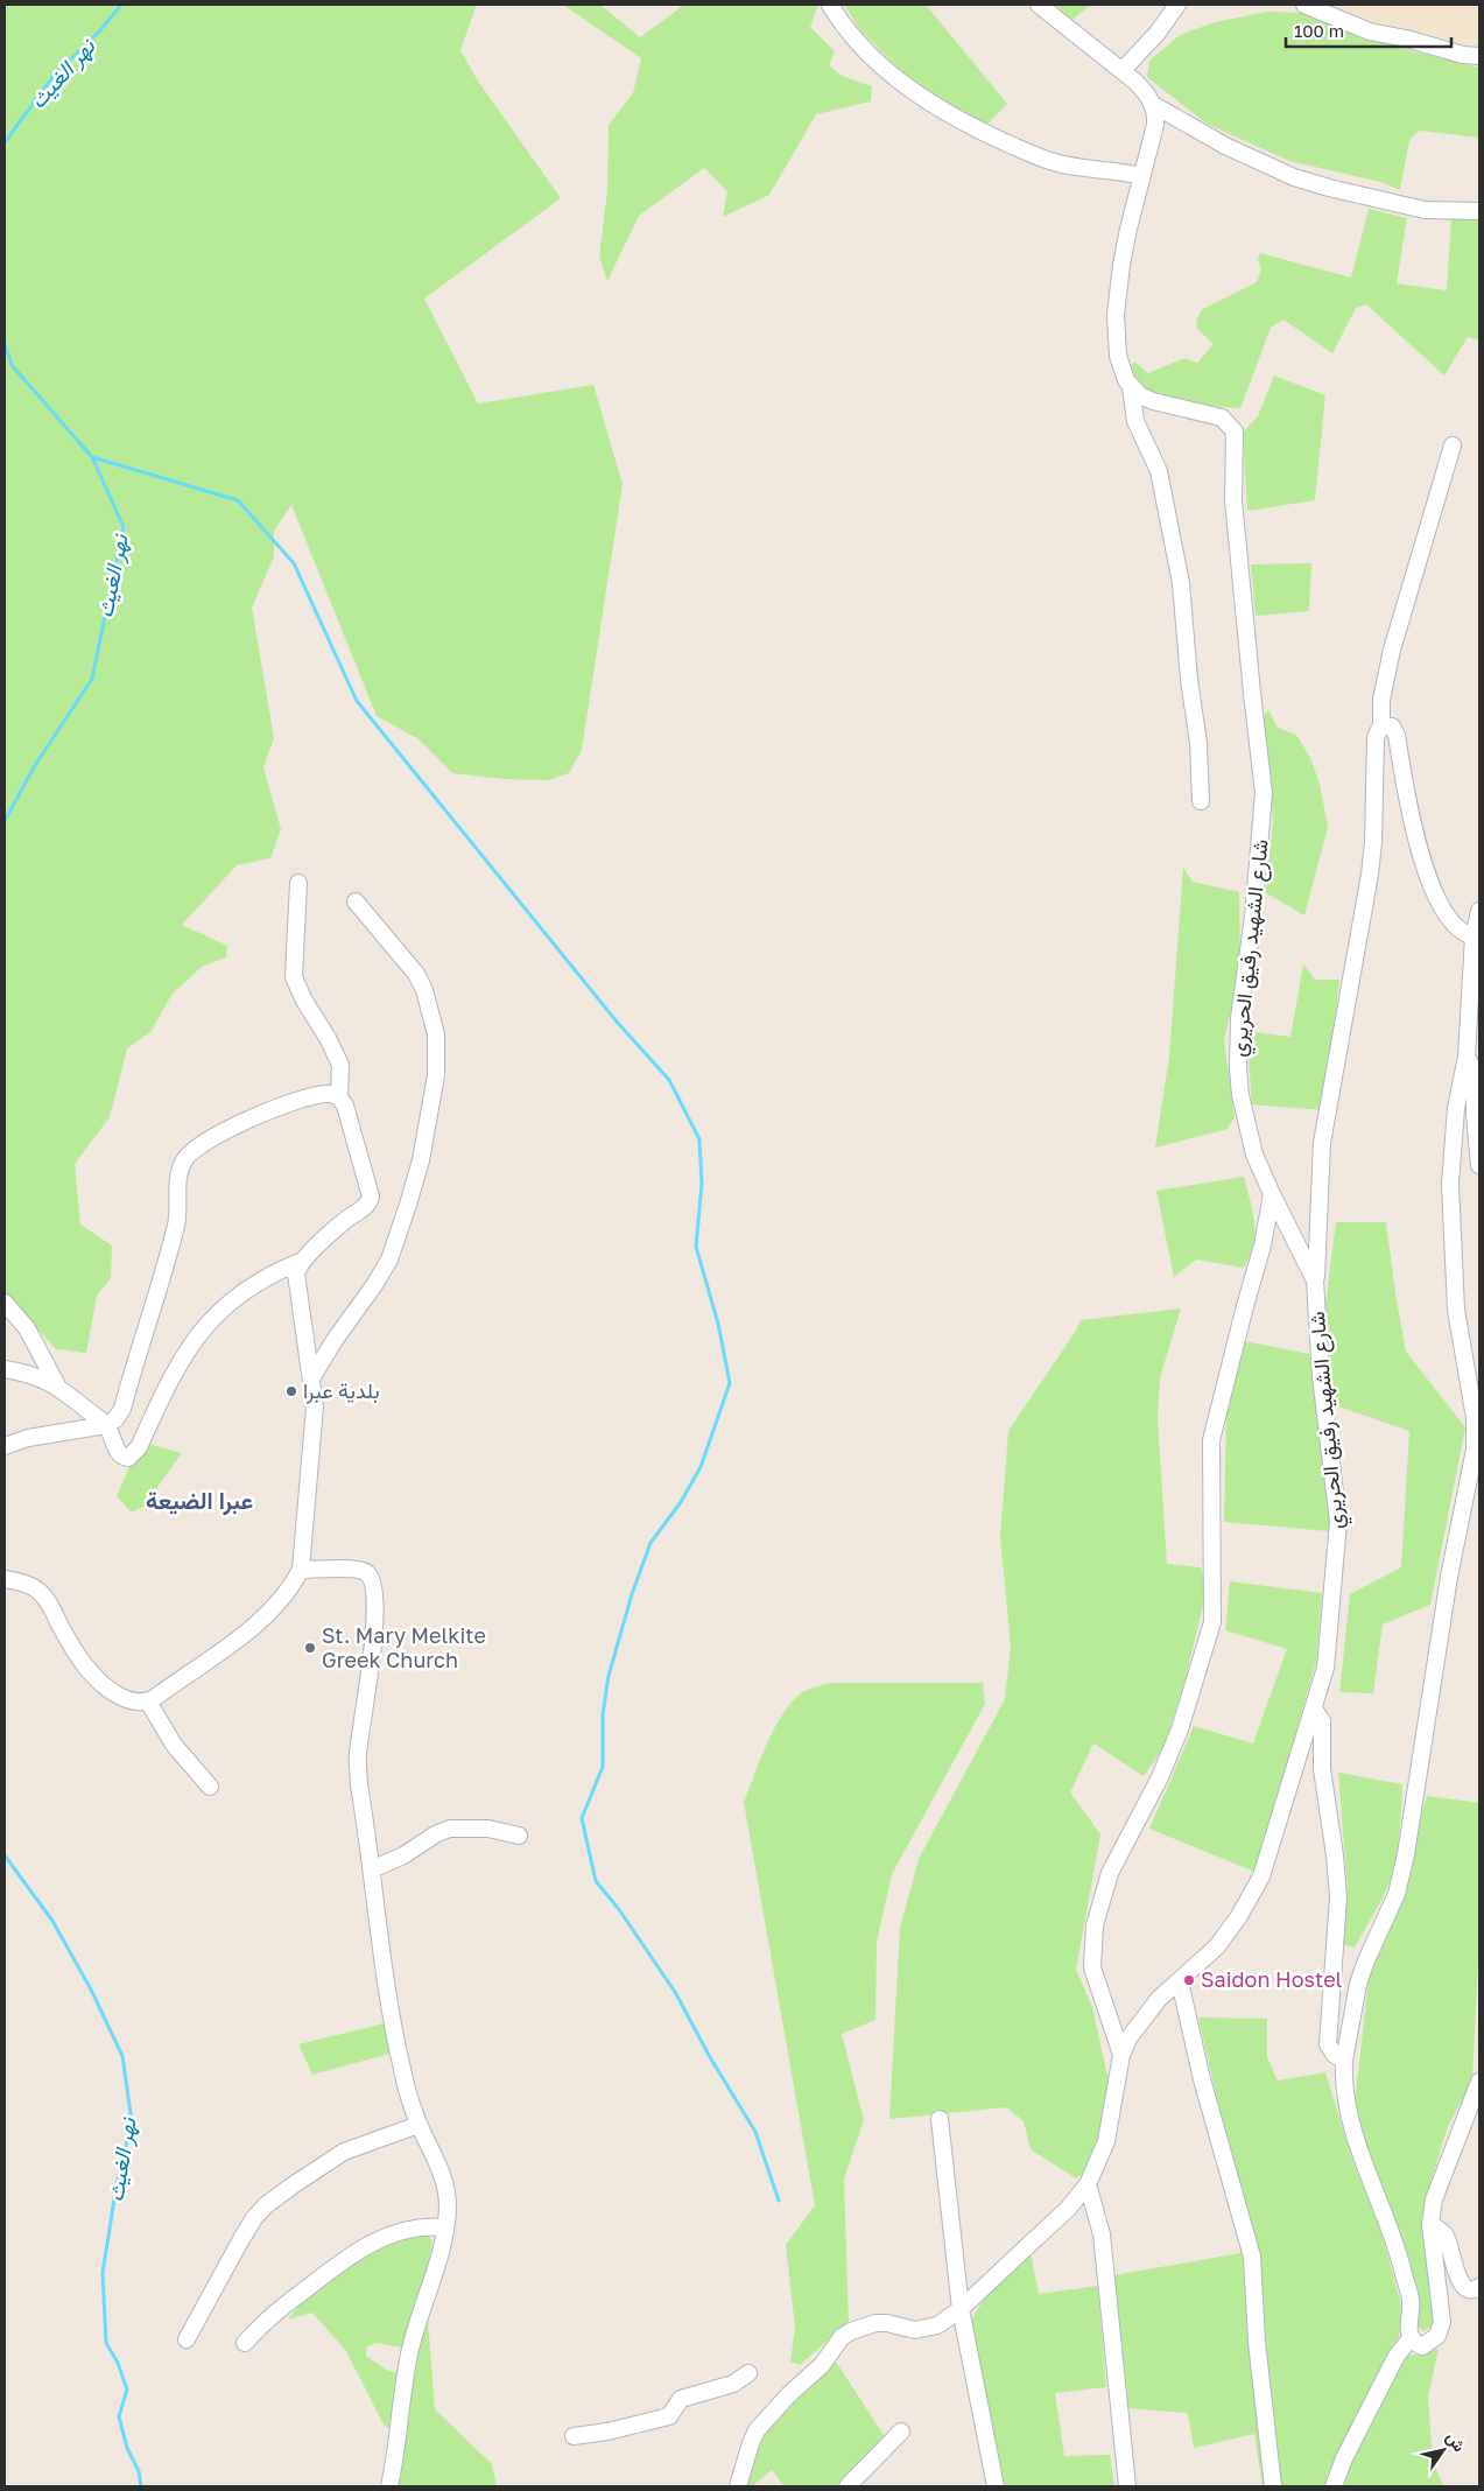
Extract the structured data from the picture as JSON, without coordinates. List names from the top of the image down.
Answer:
{
  "streets": {
    "street": ["شارع الشهيد رفيق الحريري"]
  },
  "districts": ["عبرا الضيعة"],
  "water": ["نهر الغيث"],
  "places": ["بلدية عبرا", "St. Mary Melkite Greek Church", "Saidon Hostel"],
  "scale_bar": "100 m",
  "north": "top right"
}
